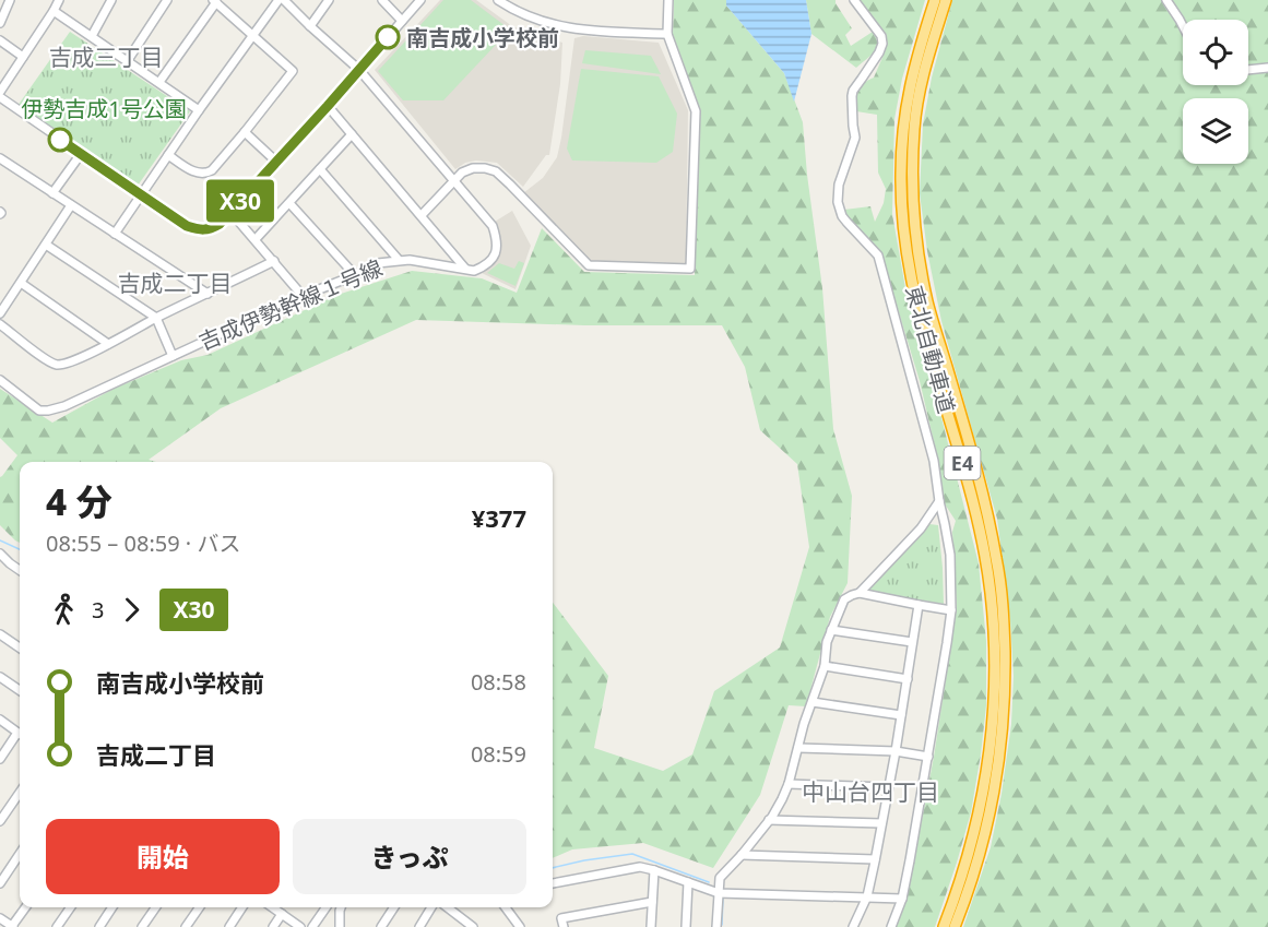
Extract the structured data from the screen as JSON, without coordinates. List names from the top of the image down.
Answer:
{
  "streets": {
    "highway": ["東北自動車道", "E4"],
    "street": ["吉成伊勢幹線１号線"]
  },
  "districts": ["吉成三丁目", "吉成二丁目", "中山台四丁目"],
  "parks": ["伊勢吉成1号公園"],
  "places": ["南吉成小学校前"],
  "lines": ["bus line X30"],
  "page": {
    "on_map": "X30",
    "heading": ["4 分", "08:55 – 08:59 · バス", "¥377"],
    "legs": ["3", "X30"],
    "list": [
      {
        "name": "南吉成小学校前",
        "value": "08:58"
      },
      {
        "name": "吉成二丁目",
        "value": "08:59"
      }
    ],
    "buttons": ["開始", "きっぷ"]
  }
}
